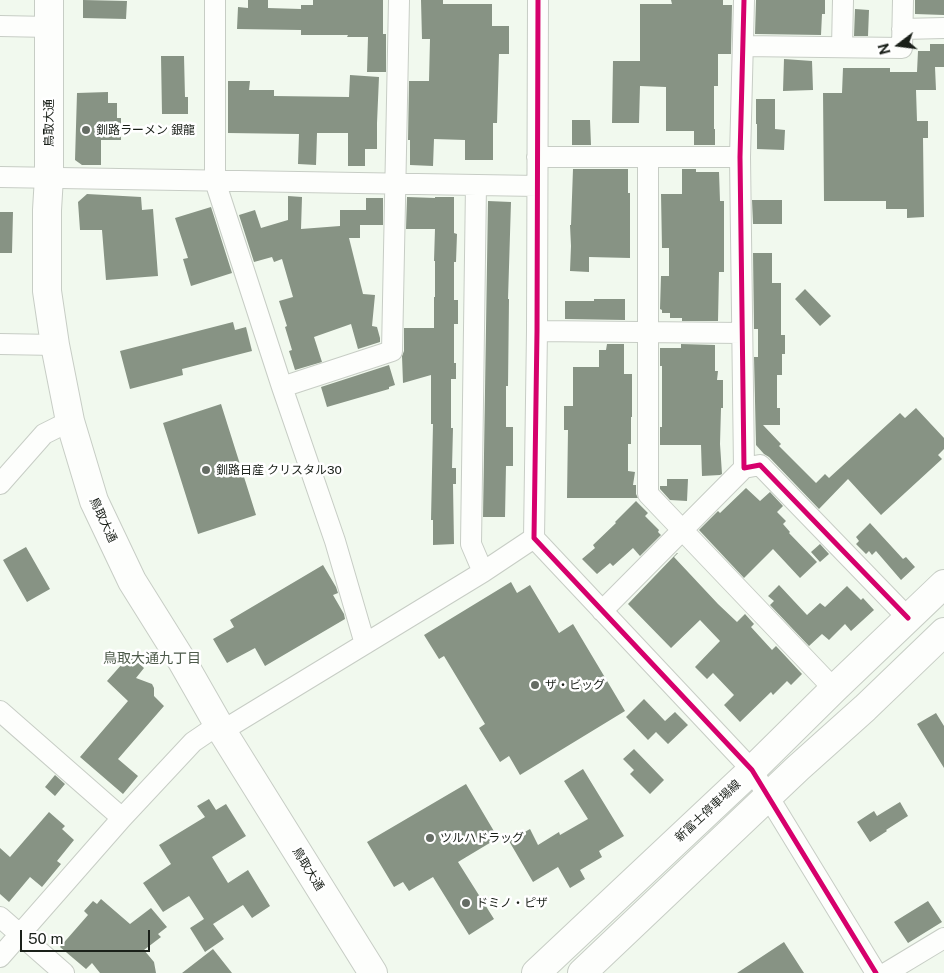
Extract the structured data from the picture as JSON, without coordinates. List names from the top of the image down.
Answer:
{
  "streets": {
    "main road": ["鳥取大通", "新富士停車場線"]
  },
  "districts": ["鳥取大通九丁目"],
  "places": [
    "釧路ラーメン 銀龍",
    "釧路日産 クリスタル30",
    "ザ・ビッグ",
    "ツルハドラッグ",
    "ドミノ・ピザ"
  ],
  "scale_bar": "50 m",
  "north": "left"
}
